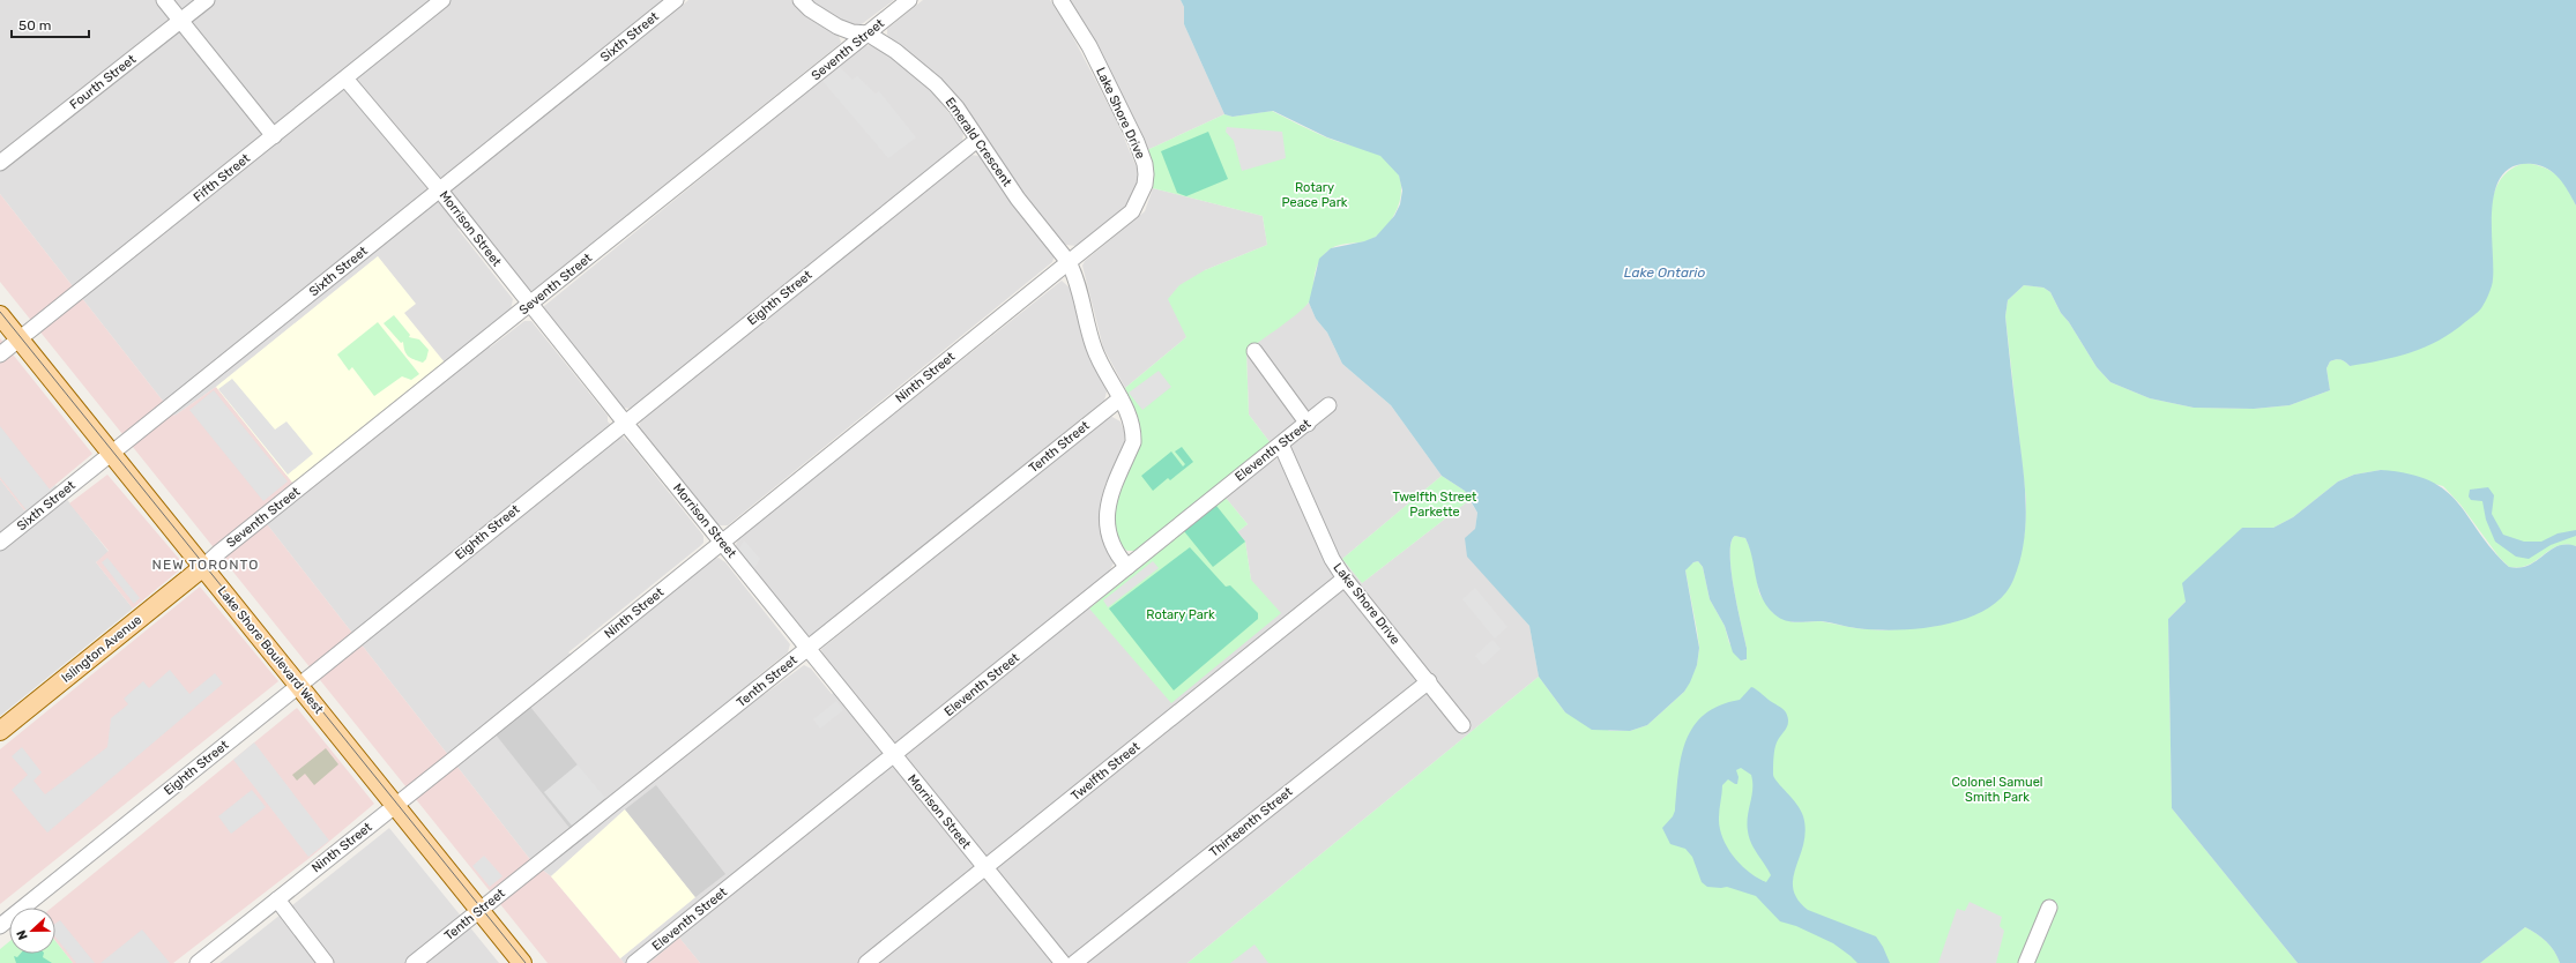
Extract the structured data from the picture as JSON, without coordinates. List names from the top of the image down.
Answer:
{
  "streets": {
    "main road": ["Islington Avenue", "Lake Shore Boulevard West"],
    "street": [
      "Sixth Street",
      "Seventh Street",
      "Fourth Street",
      "Lake Shore Drive",
      "Emerald Crescent",
      "Fifth Street",
      "Morrison Street",
      "Eighth Street",
      "Ninth Street",
      "Tenth Street",
      "Eleventh Street",
      "Twelfth Street",
      "Thirteenth Street"
    ]
  },
  "crossings": [
    ["Sixth Street", "Morrison Street"],
    ["Sixth Street", "Lake Shore Boulevard West"],
    ["Seventh Street", "Emerald Crescent"],
    ["Seventh Street", "Morrison Street"],
    ["Seventh Street", "Islington Avenue"],
    ["Seventh Street", "Lake Shore Boulevard West"],
    ["Lake Shore Drive", "Emerald Crescent"],
    ["Lake Shore Drive", "Ninth Street"],
    ["Lake Shore Drive", "Eleventh Street"],
    ["Lake Shore Drive", "Twelfth Street"],
    ["Lake Shore Drive", "Thirteenth Street"],
    ["Emerald Crescent", "Eighth Street"],
    ["Emerald Crescent", "Ninth Street"],
    ["Fifth Street", "Morrison Street"],
    ["Fifth Street", "Lake Shore Boulevard West"],
    ["Morrison Street", "Eighth Street"],
    ["Morrison Street", "Ninth Street"],
    ["Morrison Street", "Tenth Street"],
    ["Morrison Street", "Eleventh Street"],
    ["Morrison Street", "Twelfth Street"],
    ["Eighth Street", "Lake Shore Boulevard West"],
    ["Ninth Street", "Lake Shore Boulevard West"],
    ["Tenth Street", "Lake Shore Boulevard West"],
    ["Islington Avenue", "Lake Shore Boulevard West"]
  ],
  "districts": ["NEW TORONTO"],
  "water": ["Lake Ontario"],
  "parks": [
    "Rotary Peace Park",
    "Twelfth Street Parkette",
    "Rotary Park",
    "Colonel Samuel Smith Park"
  ],
  "scale_bar": "50 m",
  "north": "left"
}
